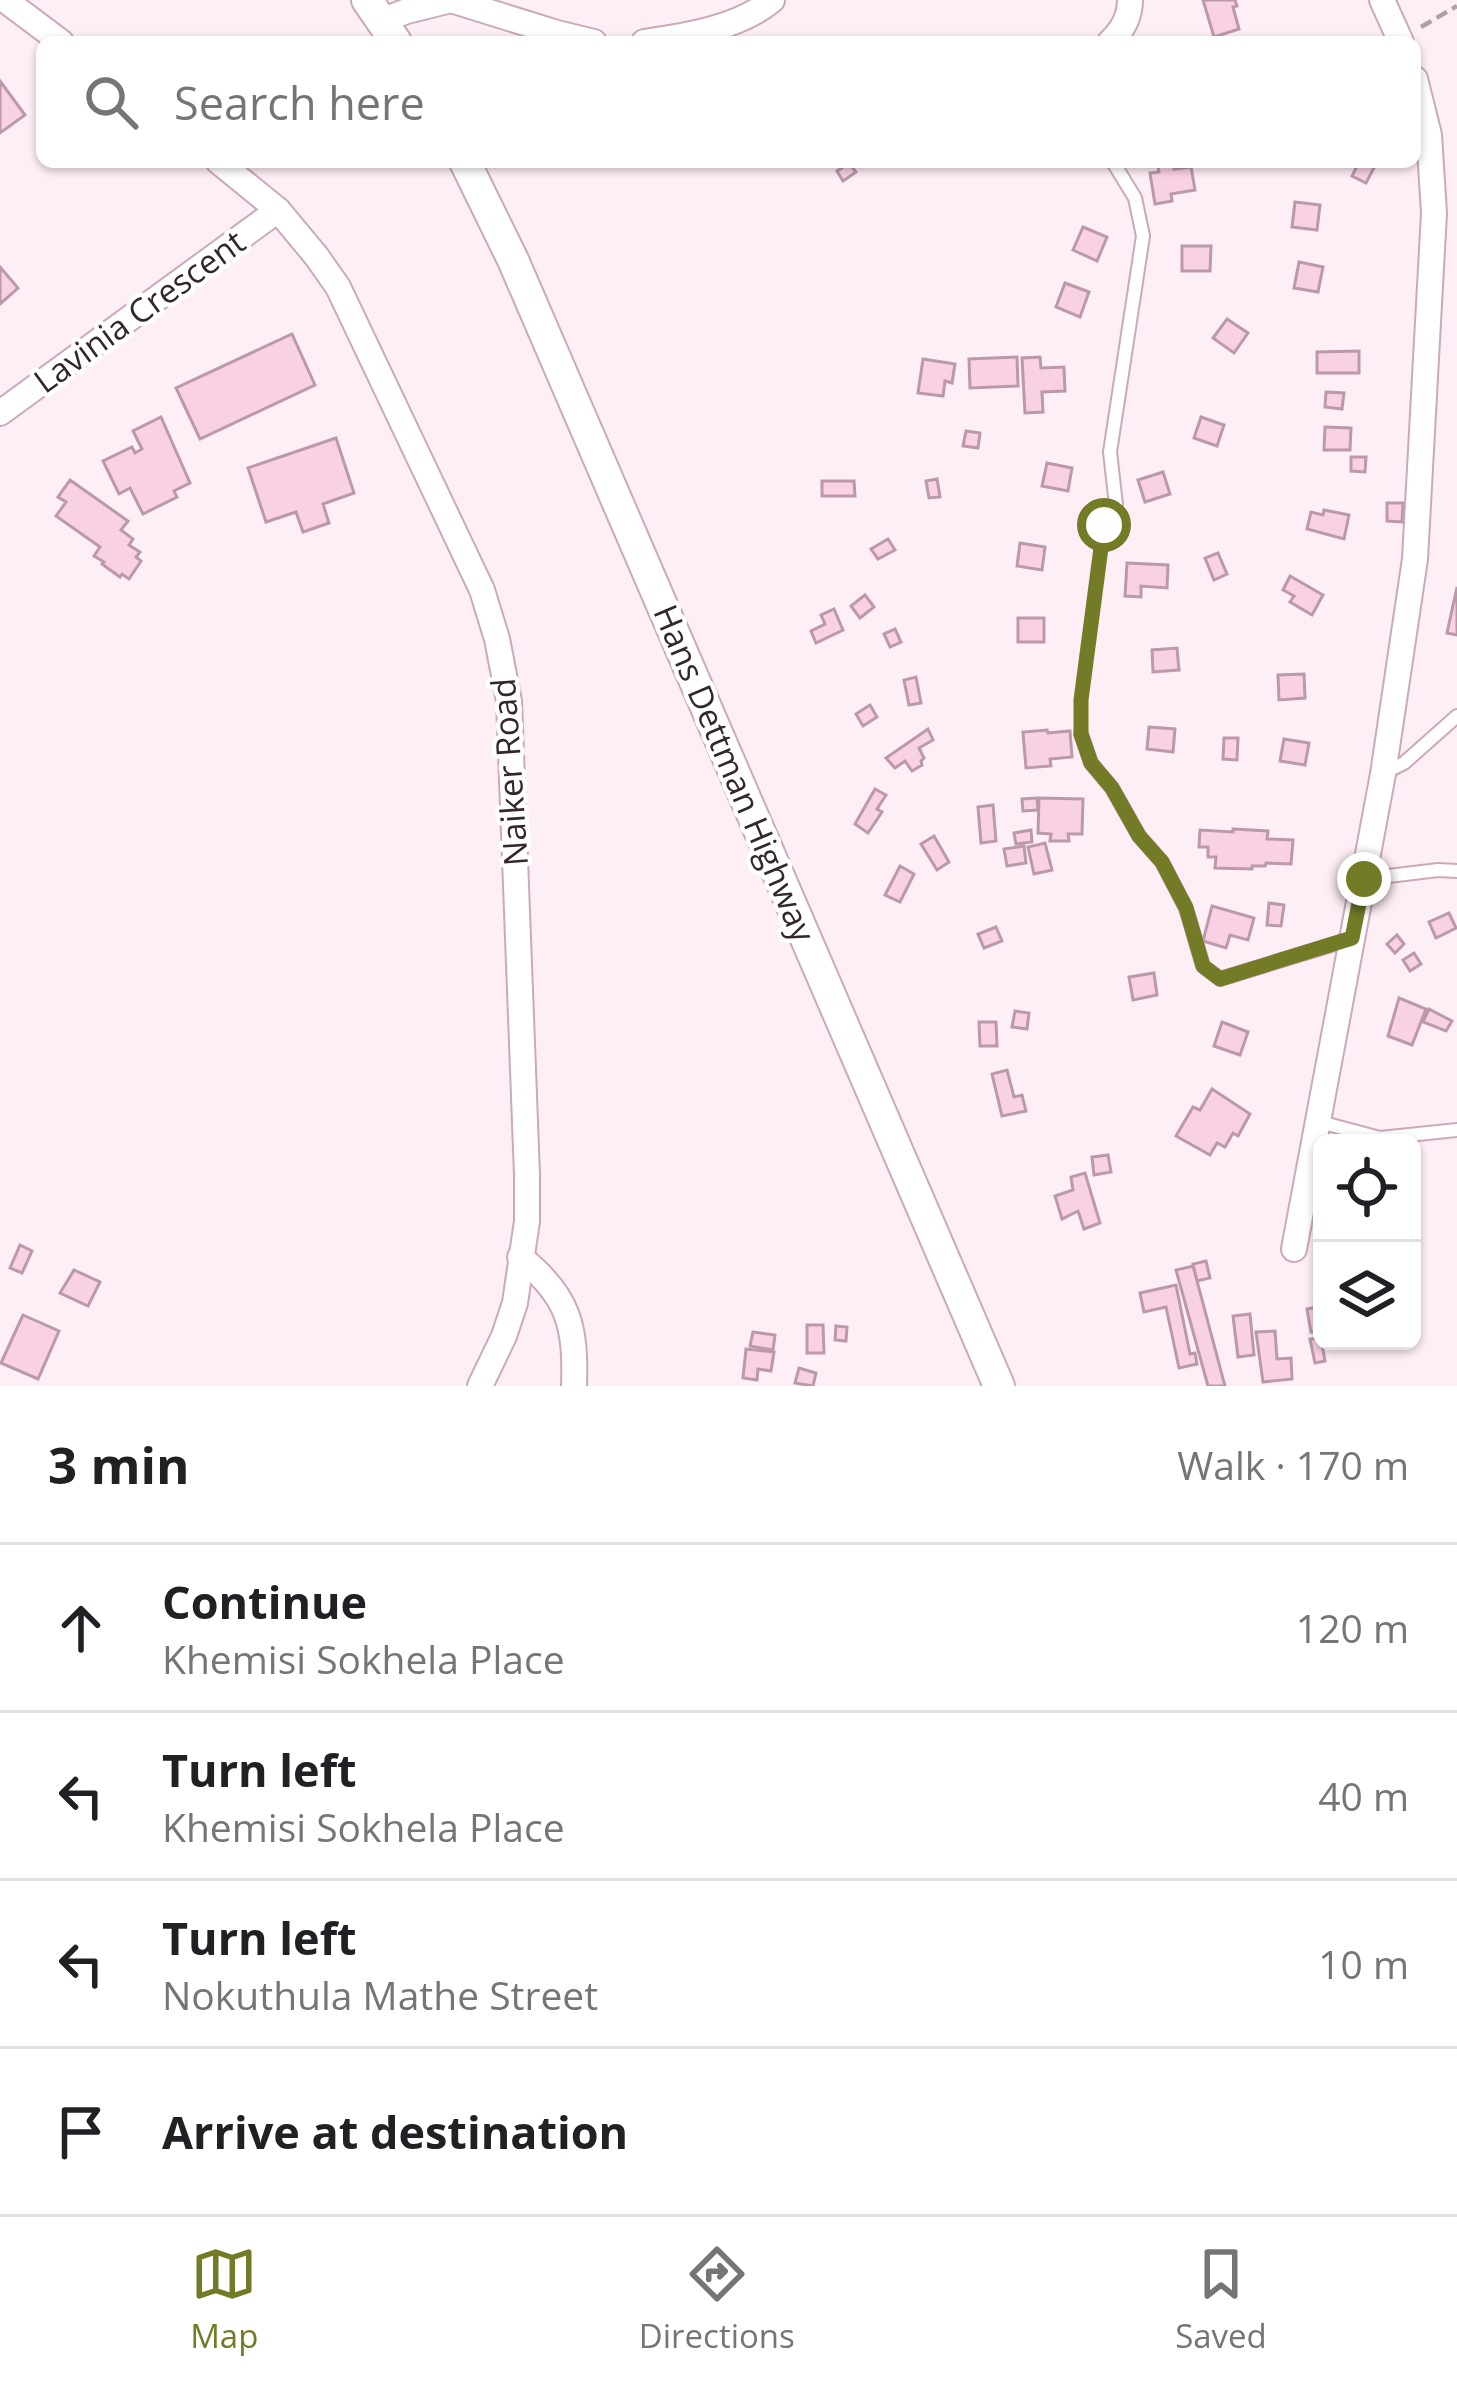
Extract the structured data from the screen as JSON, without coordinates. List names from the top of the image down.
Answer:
{
  "streets": {
    "street": ["Lavinia Crescent", "Naiker Road", "Hans Dettman Highway"]
  },
  "crossings": [
    ["Lavinia Crescent", "Naiker Road"]
  ],
  "page": {
    "search": "Search here",
    "heading": ["3 min", "Walk · 170 m"],
    "list": [
      ["Continue", "Khemisi Sokhela Place", "120 m"],
      ["Turn left", "Khemisi Sokhela Place", "40 m"],
      ["Turn left", "Nokuthula Mathe Street", "10 m"],
      "Arrive at destination"
    ],
    "nav": ["Map", "Directions", "Saved"]
  }
}
